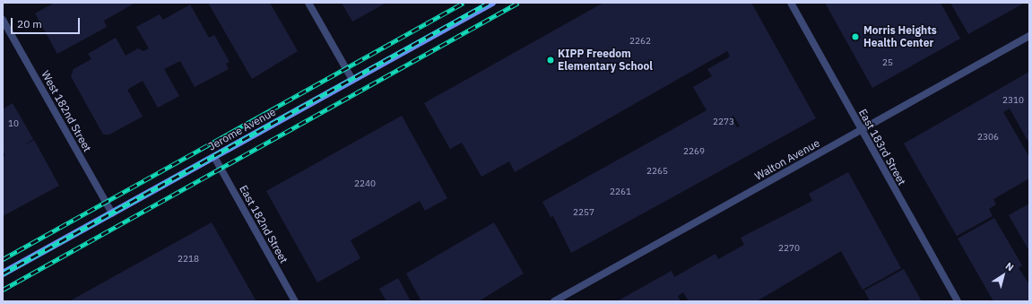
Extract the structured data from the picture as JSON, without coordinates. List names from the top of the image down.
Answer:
{
  "streets": {
    "main road": ["Jerome Avenue"],
    "street": [
      "West 182nd Street",
      "East 183rd Street",
      "Walton Avenue",
      "East 182nd Street"
    ]
  },
  "crossings": [
    ["West 182nd Street", "Jerome Avenue"],
    ["Jerome Avenue", "East 182nd Street"],
    ["East 183rd Street", "Walton Avenue"]
  ],
  "places": ["Morris Heights Health Center", "KIPP Freedom Elementary School"],
  "house_numbers": [
    "2262",
    "25",
    "2310",
    "2273",
    "10",
    "2306",
    "2269",
    "2265",
    "2240",
    "2261",
    "2257",
    "2270",
    "2218"
  ],
  "scale_bar": "20 m",
  "north": "top right"
}
